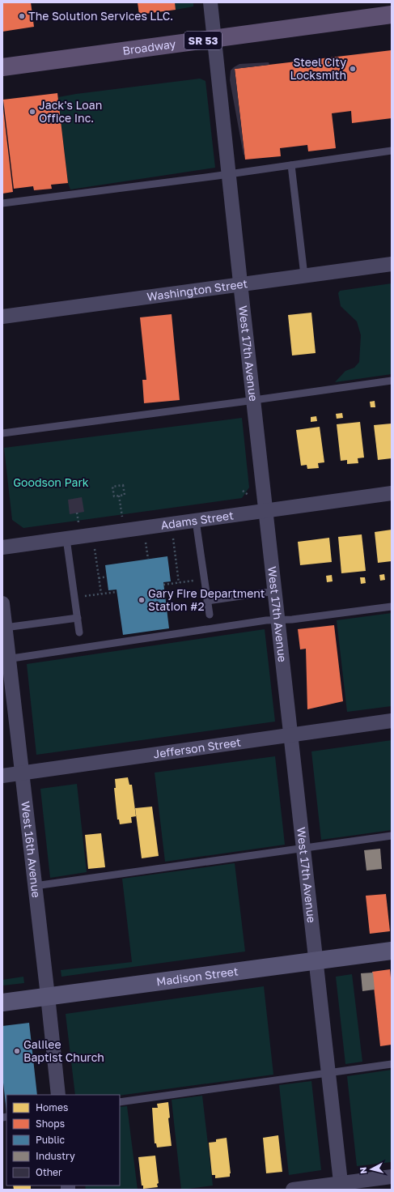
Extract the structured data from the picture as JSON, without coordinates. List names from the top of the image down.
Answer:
{
  "streets": {
    "main road": ["SR 53", "Broadway"],
    "street": [
      "Washington Street",
      "West 17th Avenue",
      "Adams Street",
      "Jefferson Street",
      "West 16th Avenue",
      "Madison Street"
    ]
  },
  "crossings": [
    ["Broadway", "West 17th Avenue"],
    ["Washington Street", "West 17th Avenue"],
    ["West 17th Avenue", "Adams Street"],
    ["West 17th Avenue", "Jefferson Street"],
    ["West 17th Avenue", "Madison Street"],
    ["Jefferson Street", "West 16th Avenue"],
    ["West 16th Avenue", "Madison Street"]
  ],
  "parks": ["Goodson Park"],
  "places": [
    "The Solution Services LLC.",
    "Steel City Locksmith",
    "Jack's Loan Office Inc.",
    "Gary Fire Department Station #2",
    "Galilee Baptist Church"
  ],
  "legend": [
    "Homes",
    "Shops",
    "Public",
    "Industry",
    "Other"
  ],
  "north": "left"
}
